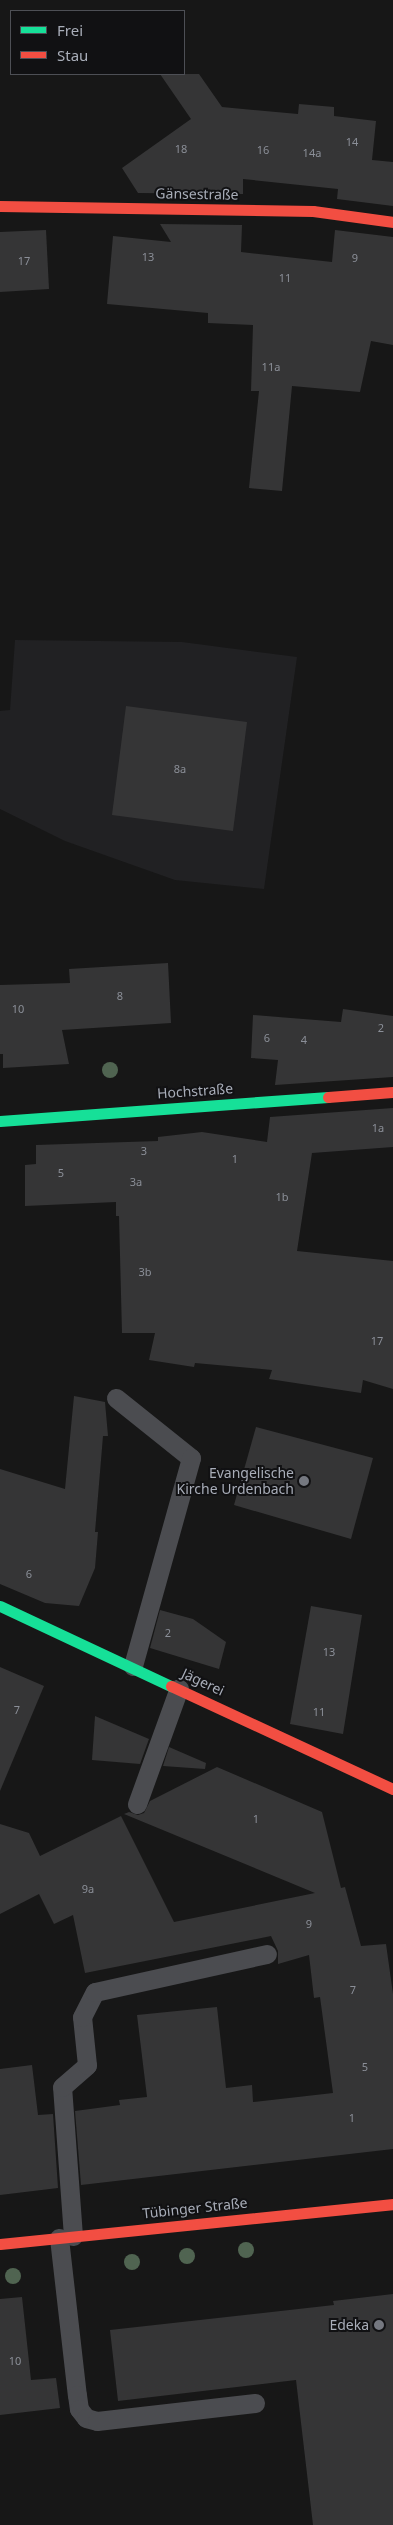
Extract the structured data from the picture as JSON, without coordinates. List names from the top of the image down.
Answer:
{
  "streets": {
    "street": [
      "Gänsestraße",
      "Hochstraße",
      "Jägerei",
      "Tübinger Straße"
    ]
  },
  "places": ["Evangelische Kirche Urdenbach", "Edeka"],
  "house_numbers": [
    "14",
    "18",
    "16",
    "14a",
    "13",
    "9",
    "17",
    "11",
    "11a",
    "8a",
    "8",
    "10",
    "2",
    "6",
    "4",
    "1a",
    "3",
    "1",
    "5",
    "3a",
    "1b",
    "3b",
    "17",
    "6",
    "2",
    "13",
    "7",
    "11",
    "1",
    "9a",
    "9",
    "7",
    "5",
    "1",
    "10"
  ],
  "legend": ["Frei", "Stau"]
}
